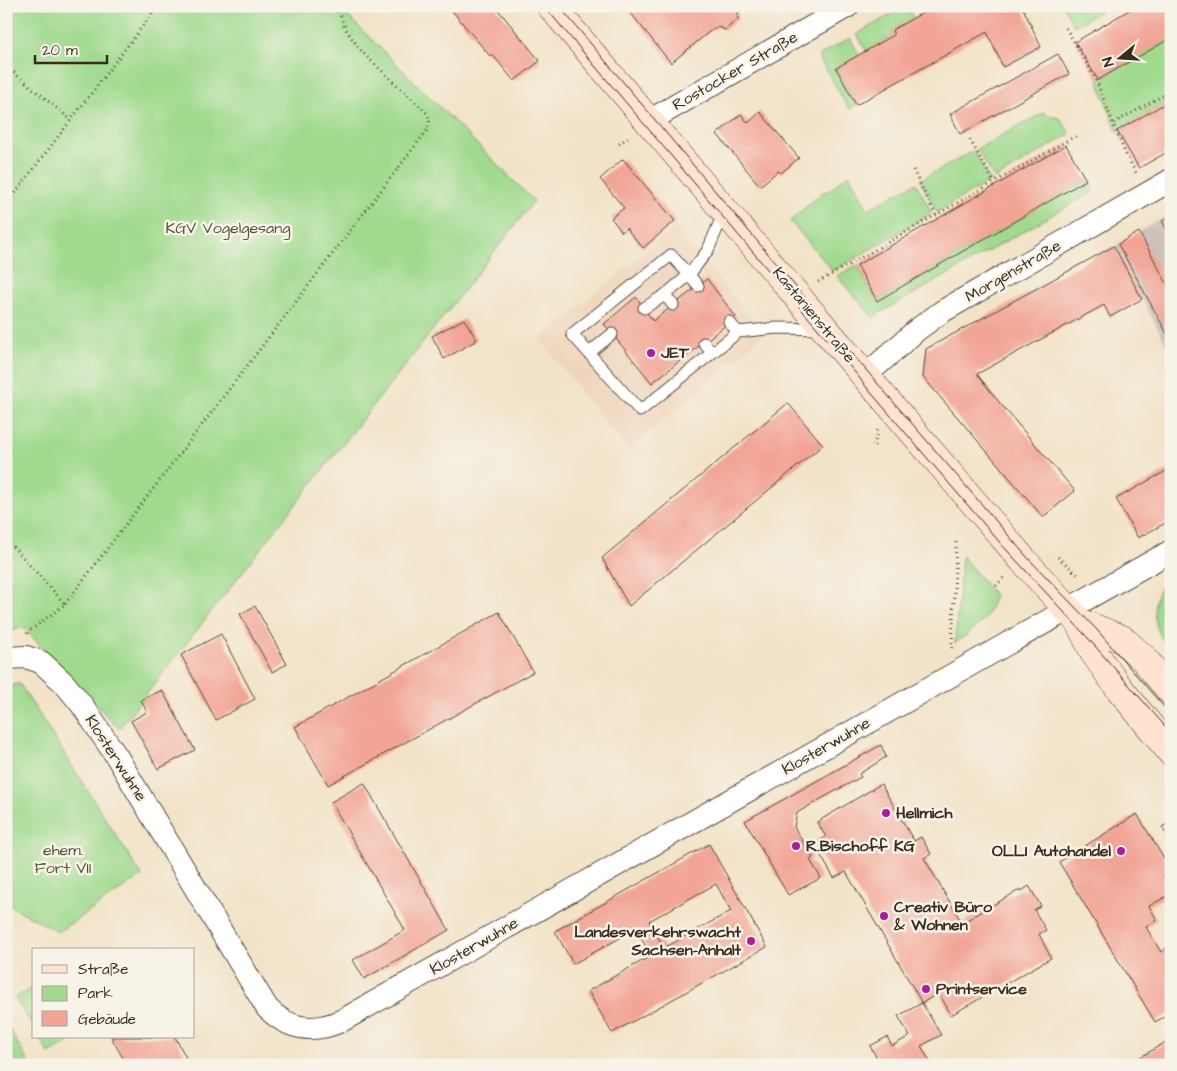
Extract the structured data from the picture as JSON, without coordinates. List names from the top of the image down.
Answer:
{
  "streets": {
    "main road": ["Kastanienstraße"],
    "street": ["Rostocker Straße", "Morgenstraße", "Klosterwuhne"]
  },
  "crossings": [
    ["Rostocker Straße", "Kastanienstraße"],
    ["Morgenstraße", "Kastanienstraße"],
    ["Kastanienstraße", "Klosterwuhne"]
  ],
  "parks": ["KGV Vogelgesang", "ehem. Fort VII"],
  "places": [
    "JET",
    "Hellmich",
    "R.Bischoff KG",
    "OLLI Autohandel",
    "Creativ Büro & Wohnen",
    "Landesverkehrswacht Sachsen-Anhalt",
    "Printservice"
  ],
  "legend": ["Straße", "Park", "Gebäude"],
  "scale_bar": "20 m",
  "north": "left"
}
